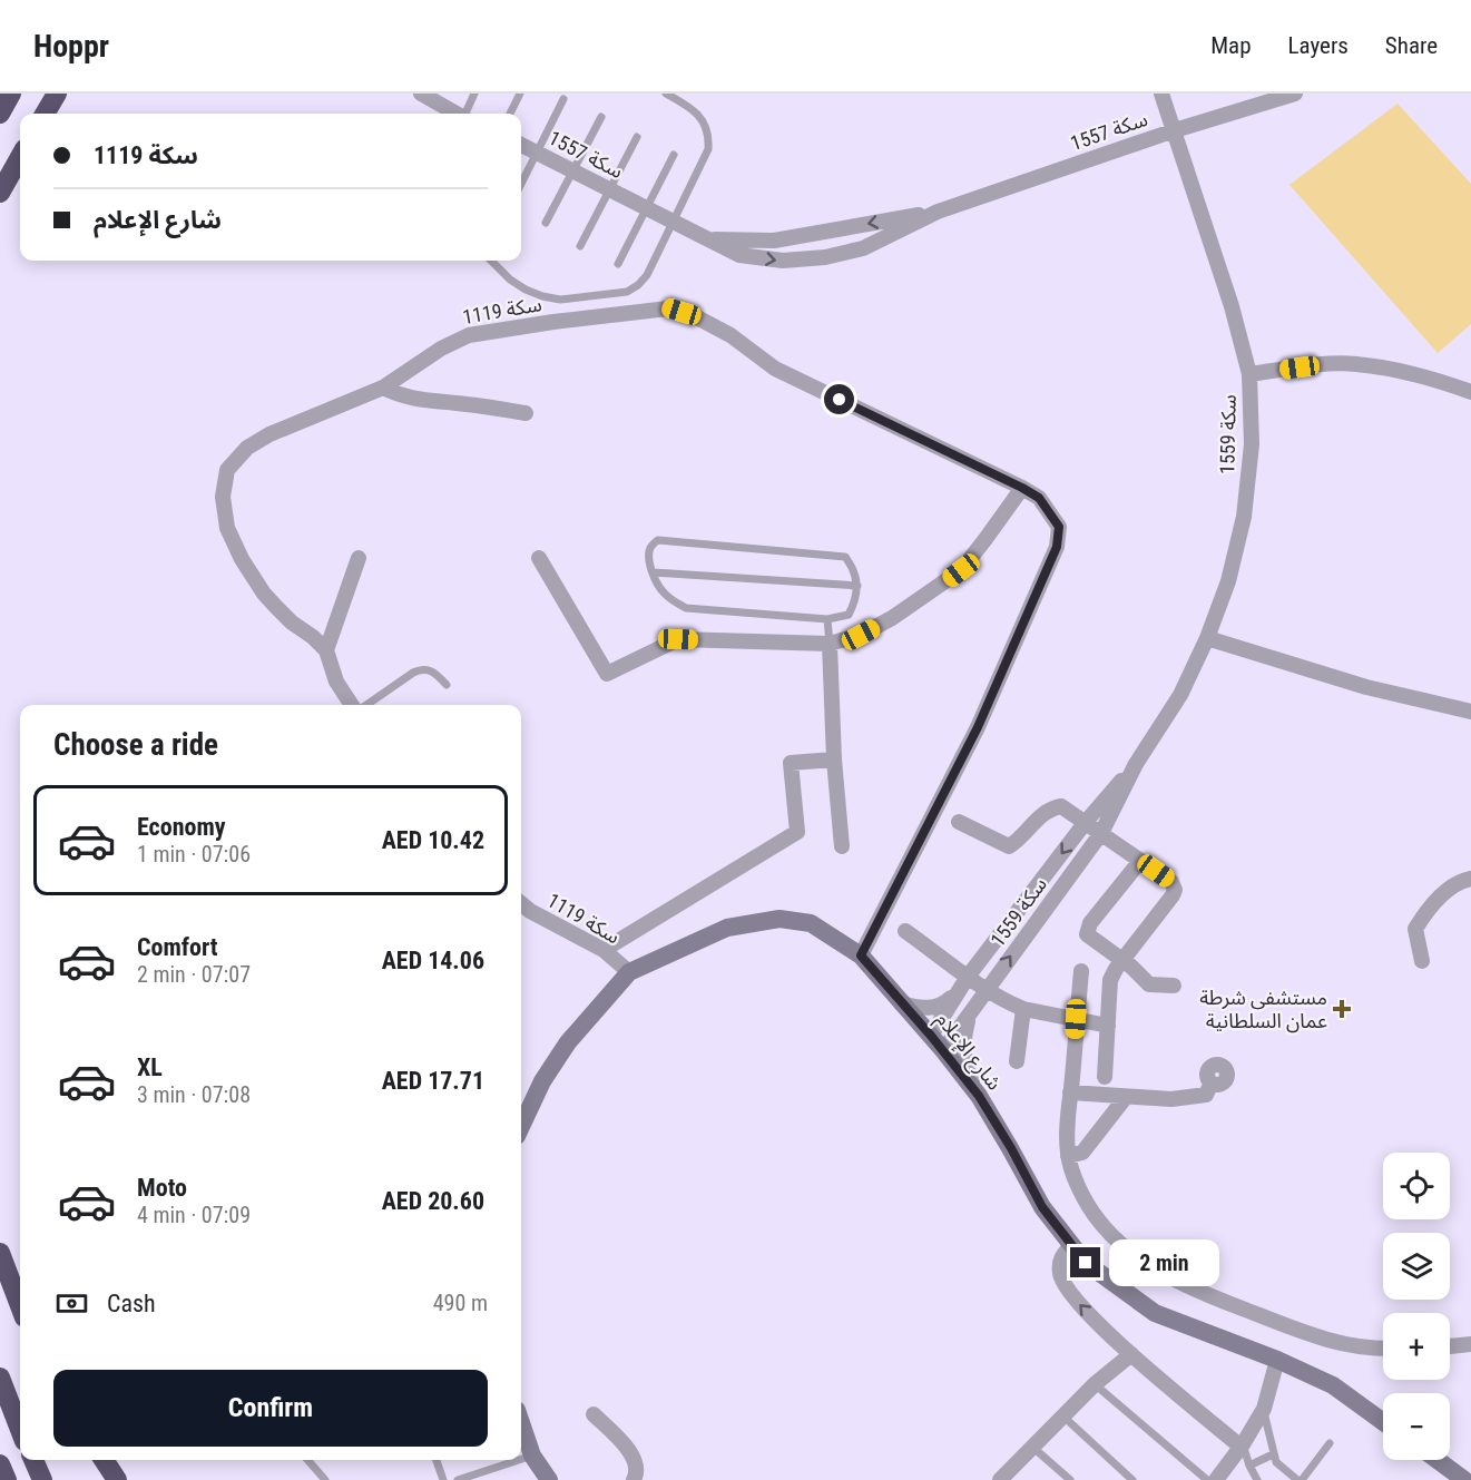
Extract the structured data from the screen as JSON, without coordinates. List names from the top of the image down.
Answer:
{
  "streets": {
    "main road": ["شارع الإعلام"],
    "street": ["سكة 1557", "سكة 1119", "سكة 1559"]
  },
  "crossings": [
    ["سكة 1557", "سكة 1559"],
    ["سكة 1119", "شارع الإعلام"],
    ["سكة 1559", "شارع الإعلام"]
  ],
  "places": {
    "health": ["مستشفى شرطة عمان السلطانية"]
  },
  "page": {
    "header": "Hoppr",
    "nav": ["Map", "Layers", "Share"],
    "banner": ["سكة 1119", "شارع الإعلام"],
    "heading": "Choose a ride",
    "list": [
      {
        "name": "Economy",
        "note": "1 min · 07:06",
        "value": "AED 10.42"
      },
      {
        "name": "Comfort",
        "note": "2 min · 07:07",
        "value": "AED 14.06"
      },
      {
        "name": "XL",
        "note": "3 min · 07:08",
        "value": "AED 17.71"
      },
      {
        "name": "Moto",
        "note": "4 min · 07:09",
        "value": "AED 20.60"
      }
    ],
    "map_buttons": ["+", "−"],
    "bubble": "2 min",
    "pay": ["Cash", "490 m"],
    "buttons": "Confirm"
  }
}
